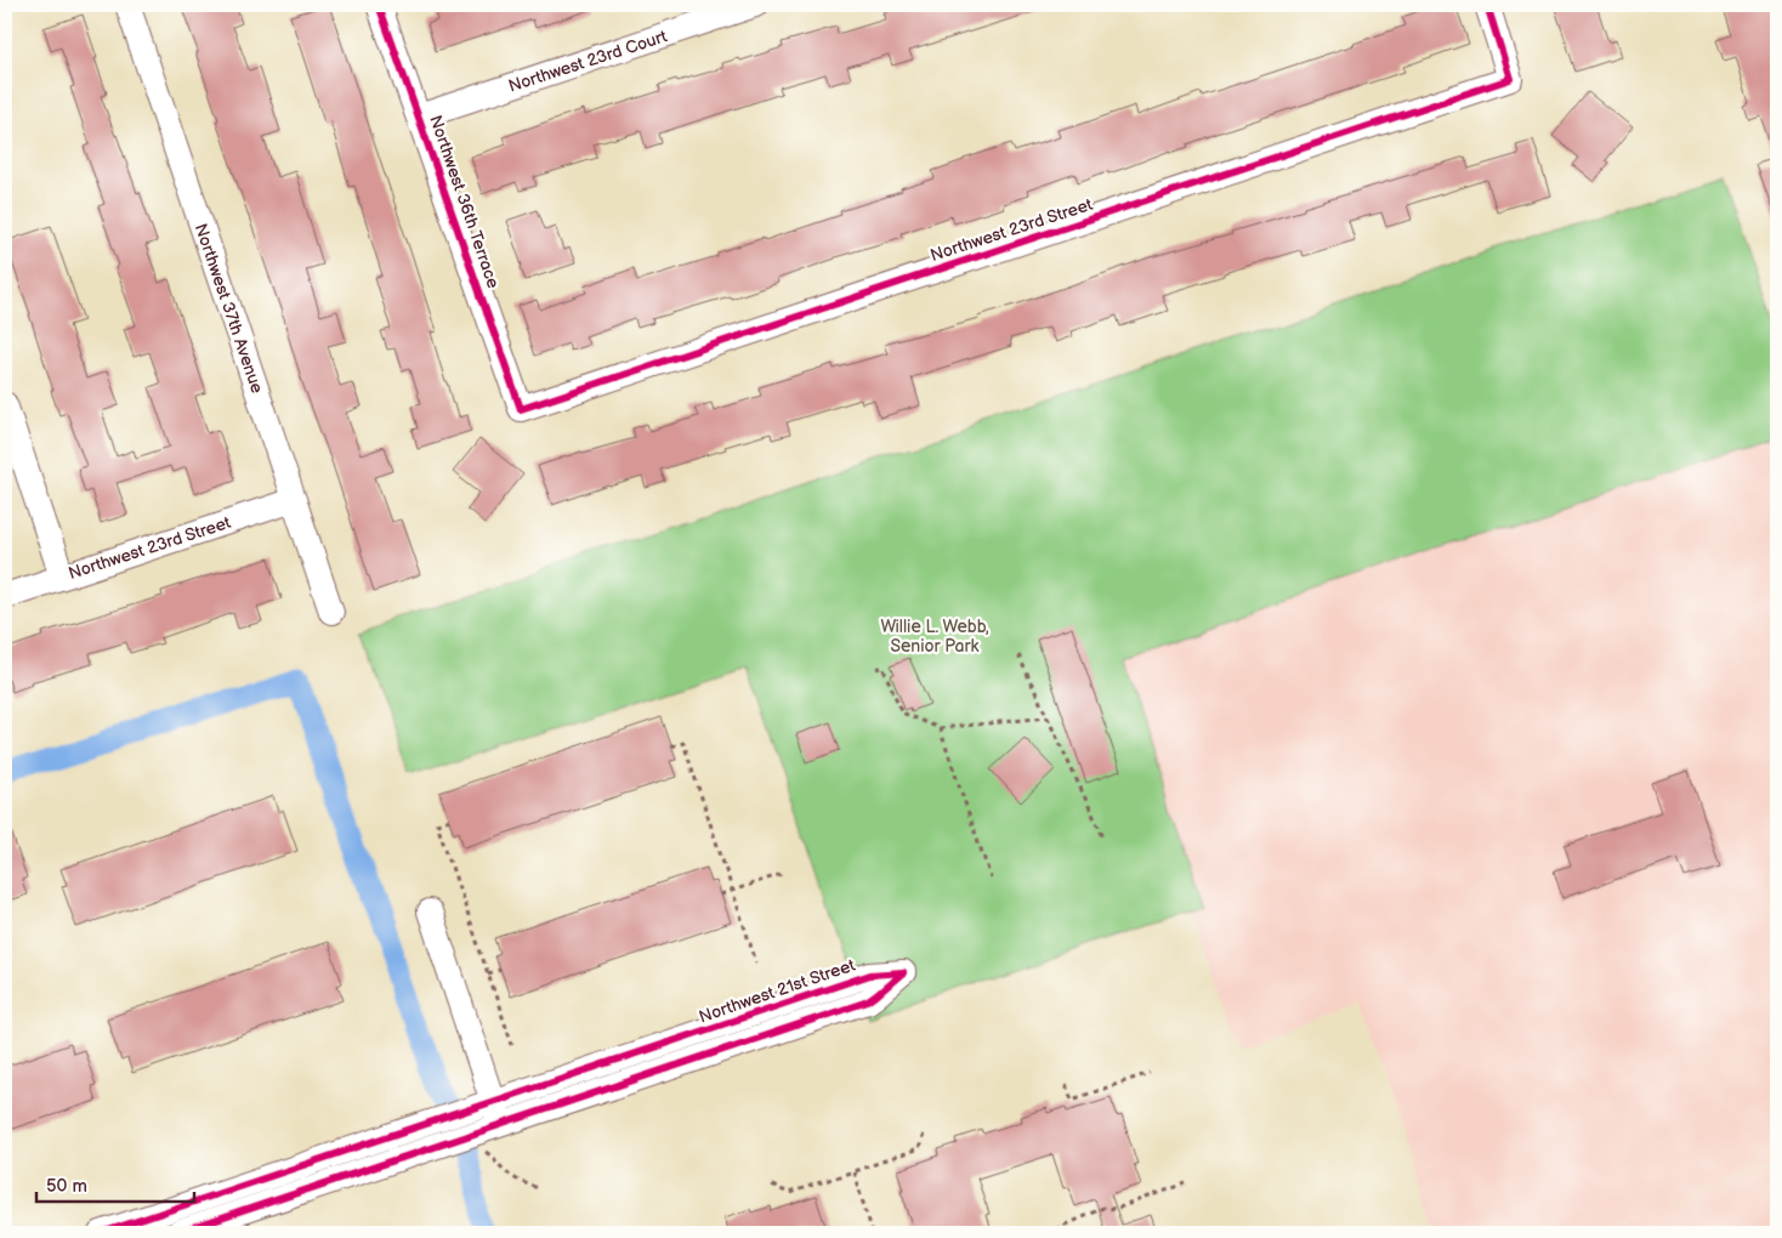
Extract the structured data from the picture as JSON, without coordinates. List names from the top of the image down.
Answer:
{
  "streets": {
    "street": [
      "Northwest 23rd Court",
      "Northwest 36th Terrace",
      "Northwest 23rd Street",
      "Northwest 37th Avenue",
      "Northwest 21st Street"
    ]
  },
  "crossings": [
    ["Northwest 23rd Court", "Northwest 36th Terrace"],
    ["Northwest 36th Terrace", "Northwest 23rd Street"],
    ["Northwest 23rd Street", "Northwest 37th Avenue"]
  ],
  "parks": ["Willie L. Webb, Senior Park"],
  "scale_bar": "50 m"
}
